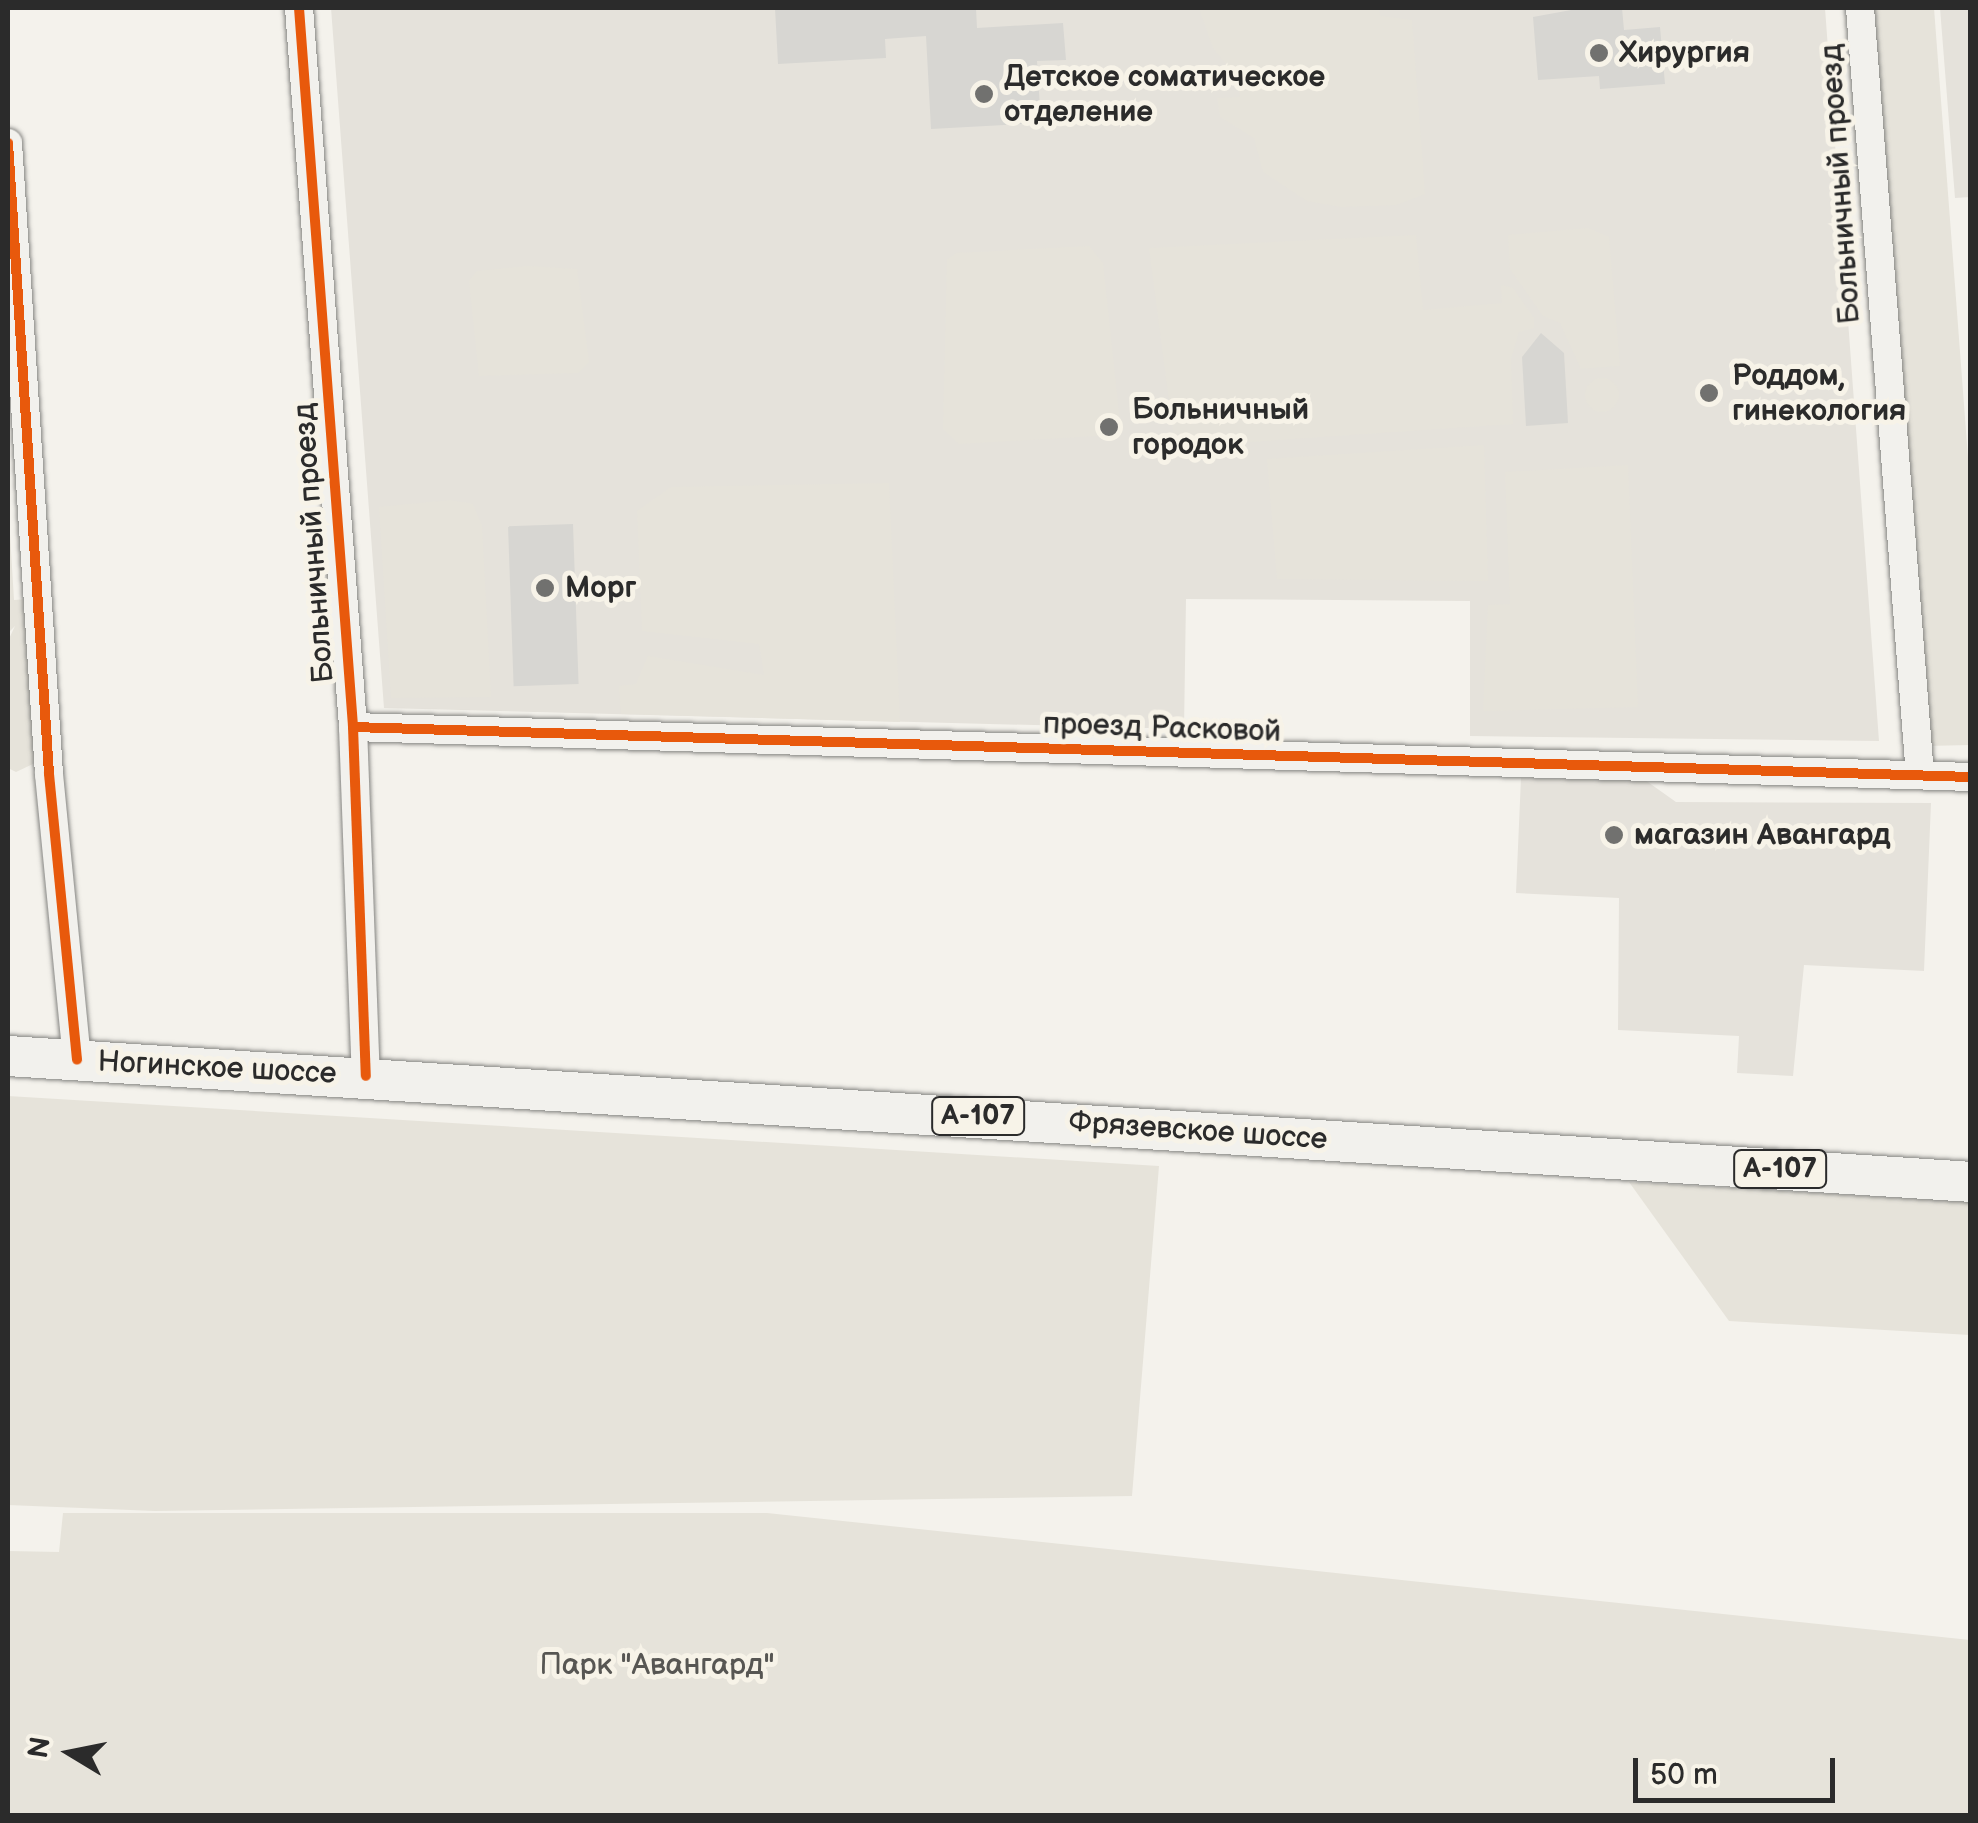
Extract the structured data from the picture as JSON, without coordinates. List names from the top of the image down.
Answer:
{
  "streets": {
    "highway": ["Ногинское шоссе", "А-107", "Фрязевское шоссе"],
    "street": ["Больничный проезд", "проезд Расковой"]
  },
  "crossings": [
    ["Больничный проезд", "проезд Расковой"],
    ["Больничный проезд", "Ногинское шоссе"],
    ["Больничный проезд", "Фрязевское шоссе"],
    ["Ногинское шоссе", "Фрязевское шоссе"]
  ],
  "parks": ["Парк \"Авангард\""],
  "places": [
    "Хирургия",
    "Детское соматическое отделение",
    "Роддом, гинекология",
    "Больничный городок",
    "Морг",
    "магазин Авангард"
  ],
  "scale_bar": "50 m",
  "north": "left"
}
